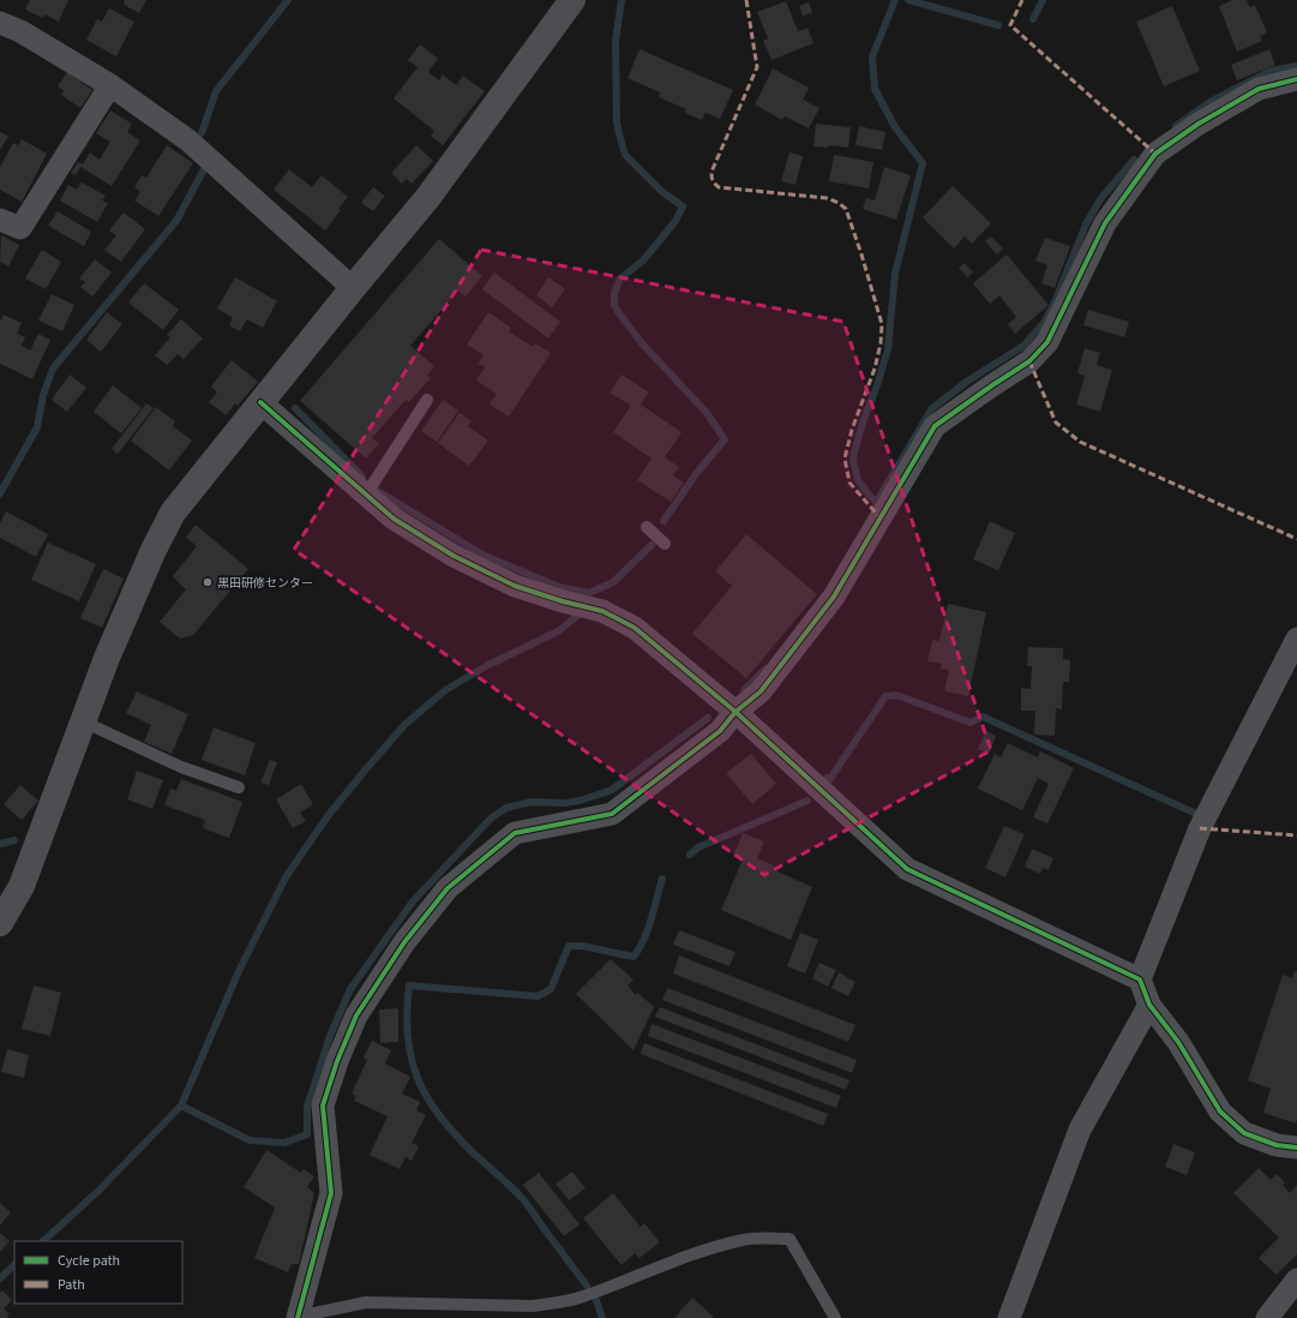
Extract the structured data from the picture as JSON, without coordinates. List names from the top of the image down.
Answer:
{
  "places": ["黒田研修センター"],
  "legend": ["Cycle path", "Path"]
}
